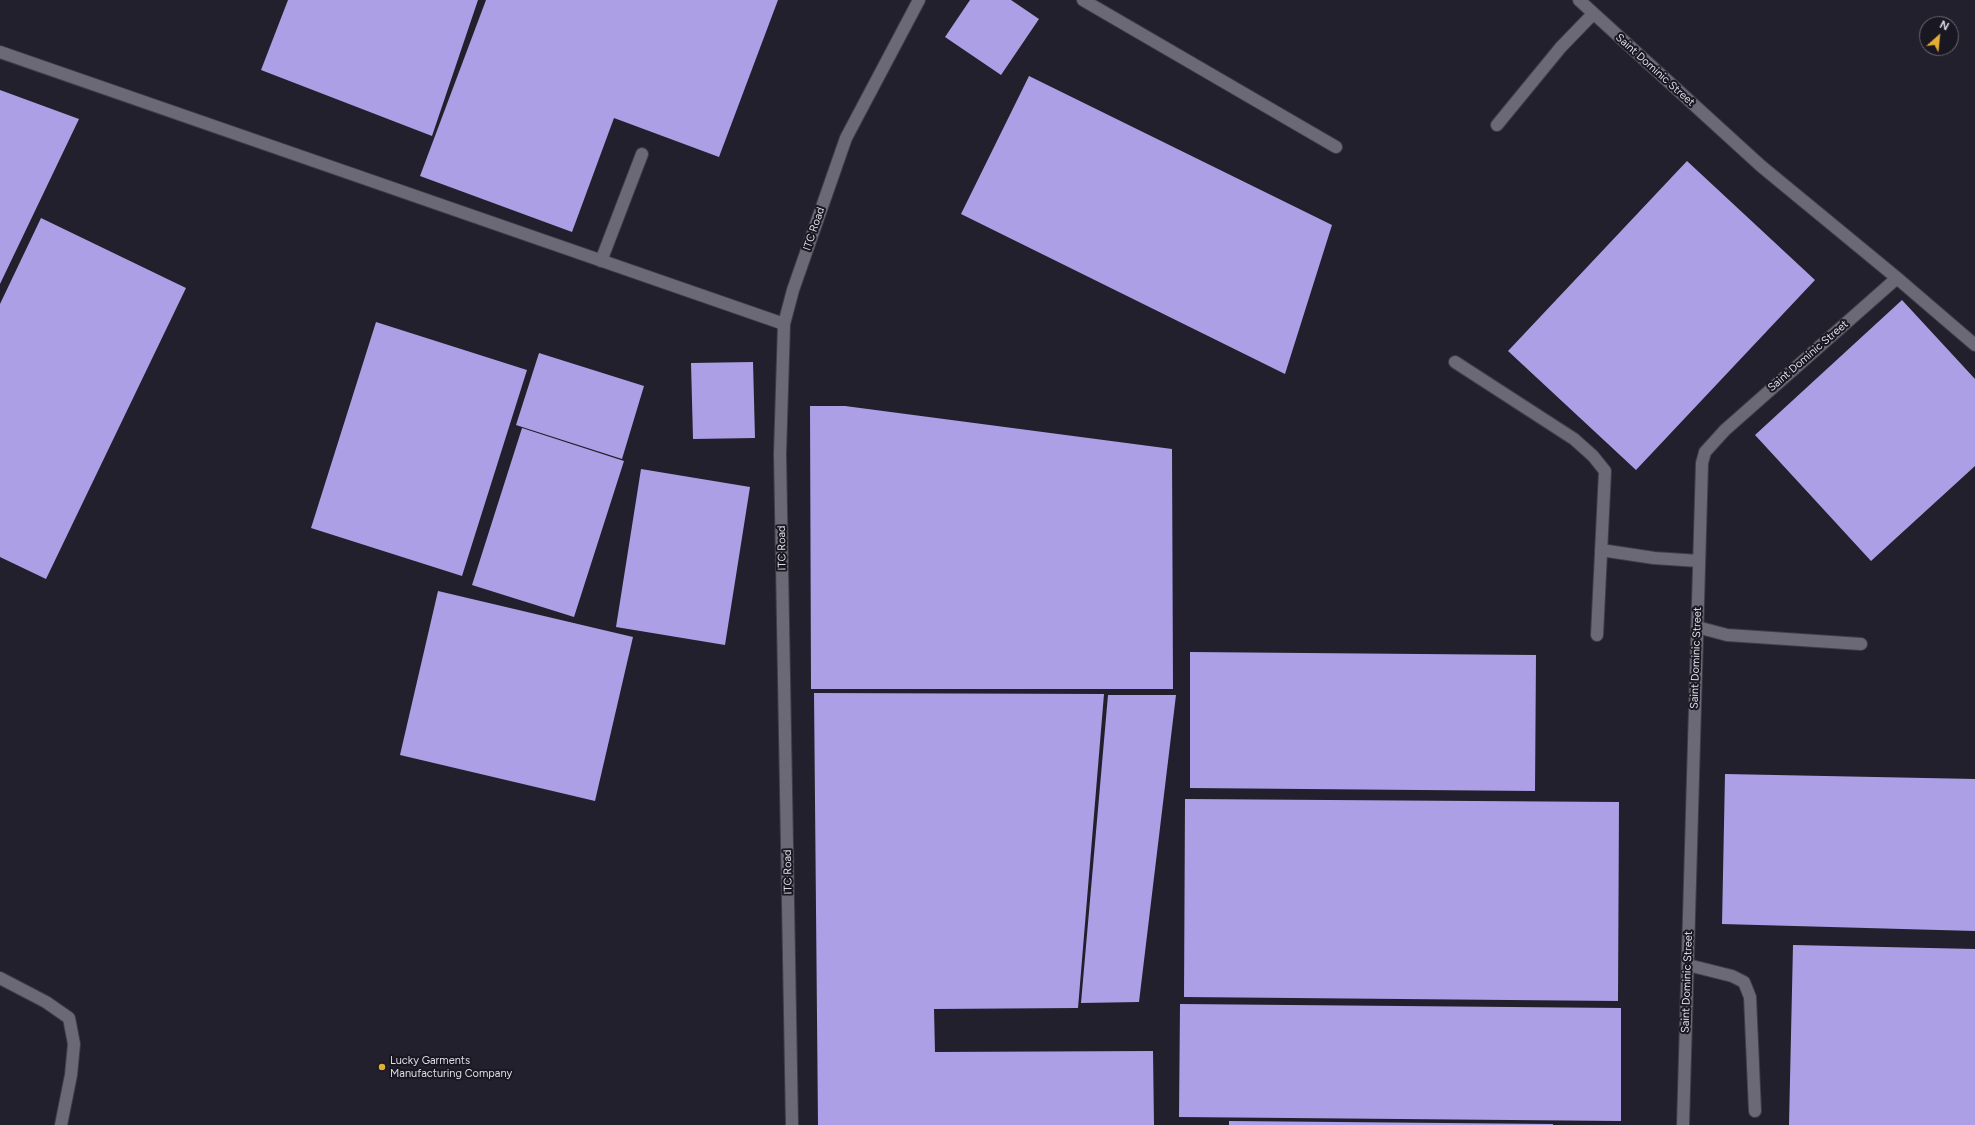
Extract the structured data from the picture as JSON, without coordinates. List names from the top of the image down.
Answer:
{
  "streets": {
    "street": ["Saint Dominic Street", "ITC Road"]
  },
  "places": ["Lucky Garments Manufacturing Company"],
  "north": "top right"
}
